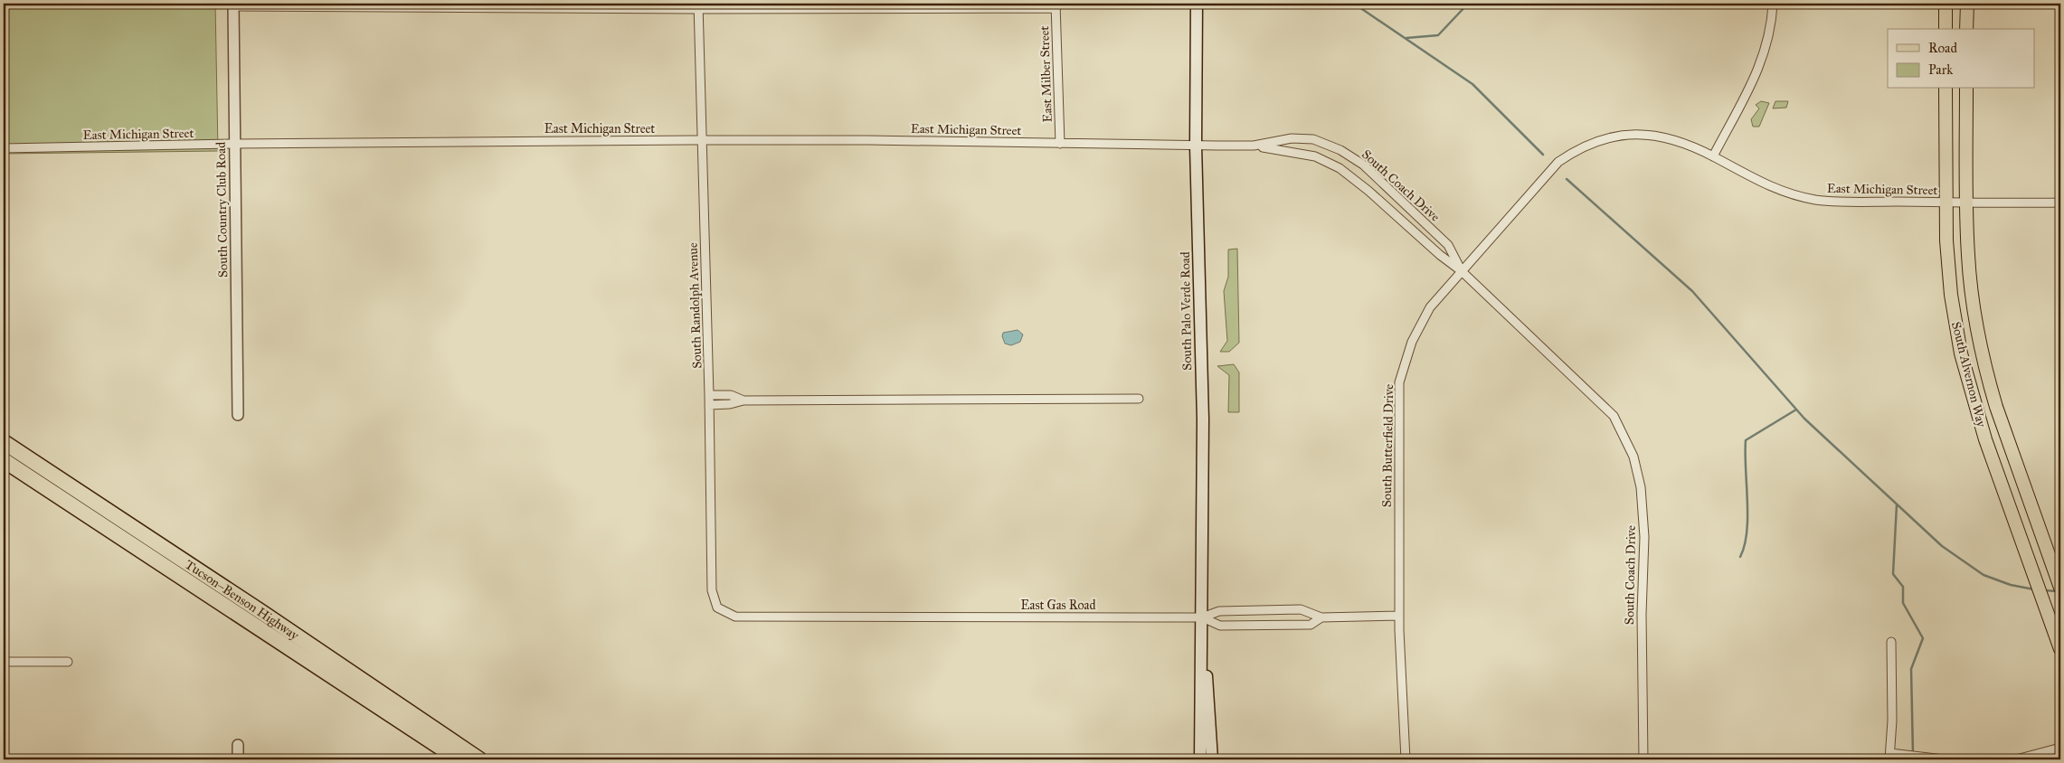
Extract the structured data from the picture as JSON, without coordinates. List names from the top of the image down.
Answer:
{
  "streets": {
    "highway": ["Tucson–Benson Highway"],
    "main road": ["South Palo Verde Road", "South Alvernon Way"],
    "street": [
      "East Milber Street",
      "East Michigan Street",
      "South Coach Drive",
      "South Country Club Road",
      "South Randolph Avenue",
      "South Butterfield Drive",
      "East Gas Road"
    ]
  },
  "crossings": [
    ["East Milber Street", "East Michigan Street"],
    ["East Michigan Street", "South Coach Drive"],
    ["East Michigan Street", "South Country Club Road"],
    ["East Michigan Street", "South Randolph Avenue"],
    ["East Michigan Street", "South Palo Verde Road"],
    ["East Michigan Street", "South Alvernon Way"],
    ["East Michigan Street", "South Butterfield Drive"],
    ["South Coach Drive", "South Palo Verde Road"],
    ["South Coach Drive", "South Butterfield Drive"],
    ["South Randolph Avenue", "East Gas Road"],
    ["South Palo Verde Road", "East Gas Road"],
    ["South Butterfield Drive", "East Gas Road"]
  ],
  "legend": ["Road", "Park"]
}
